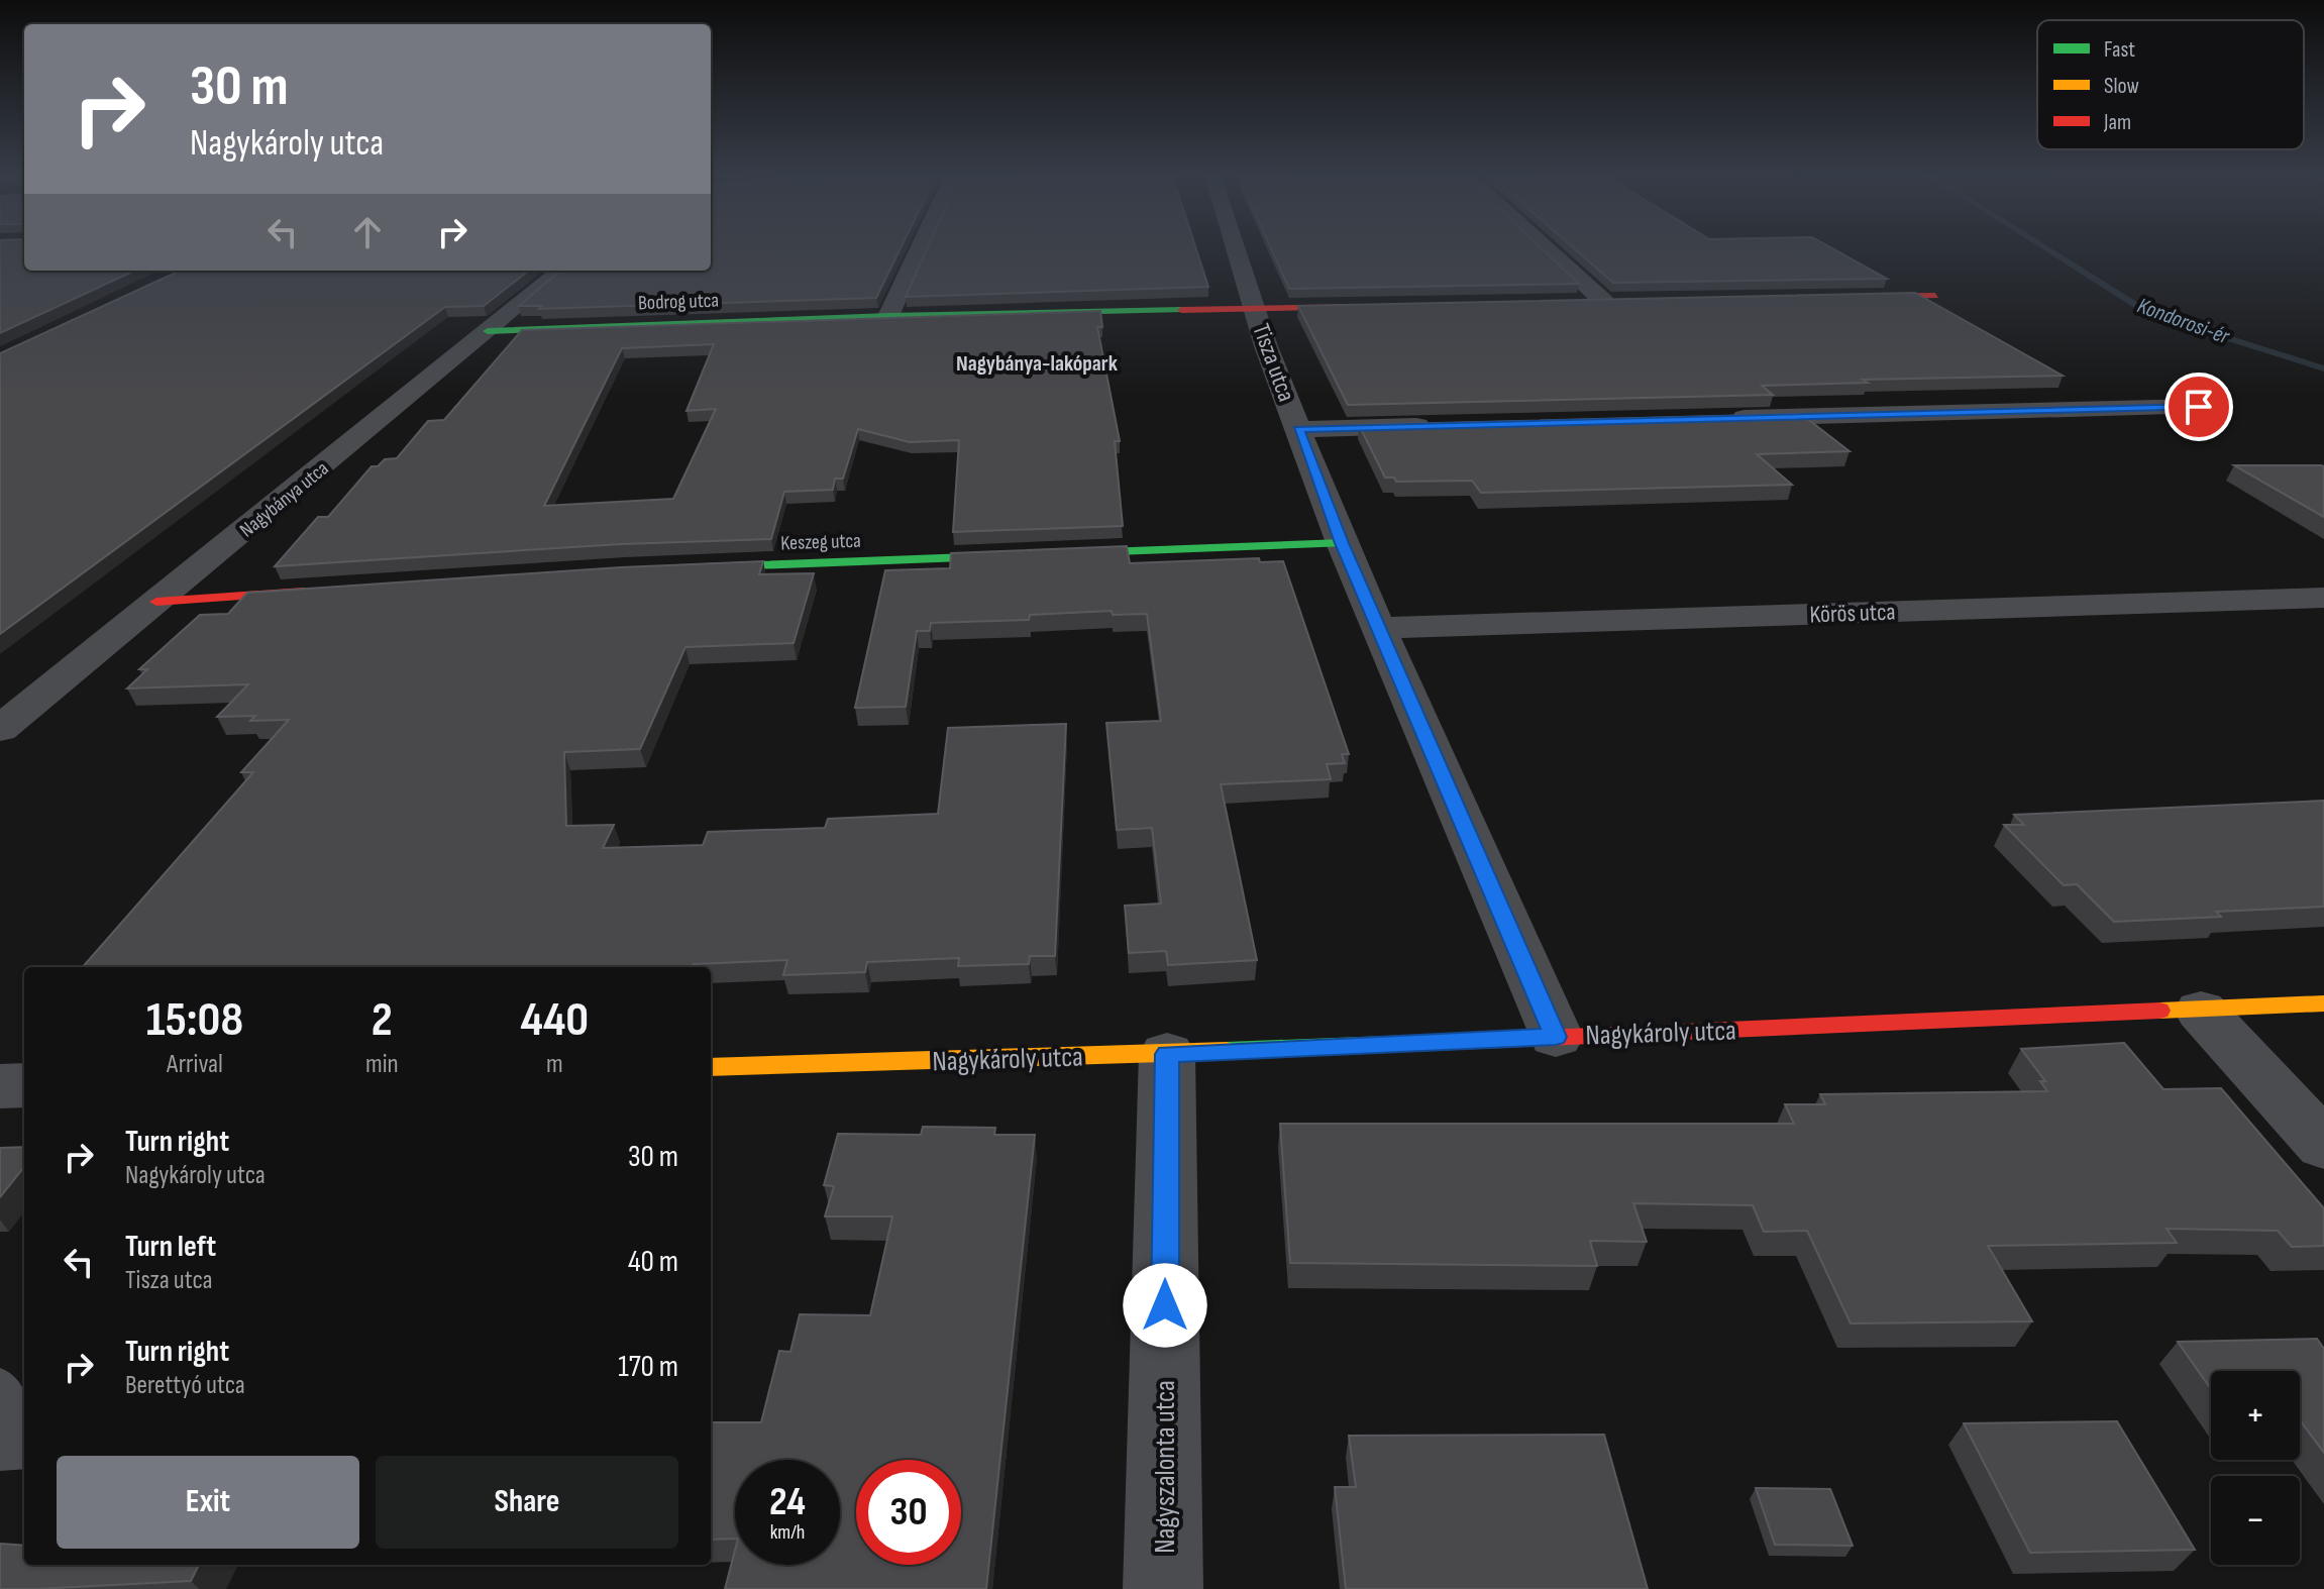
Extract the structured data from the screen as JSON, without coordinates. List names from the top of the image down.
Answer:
{
  "streets": {
    "street": [
      "Bodrog utca",
      "Tisza utca",
      "Nagybánya utca",
      "Keszeg utca",
      "Körös utca",
      "Nagykároly utca",
      "Nagyszalonta utca"
    ]
  },
  "crossings": [
    ["Bodrog utca", "Tisza utca"],
    ["Bodrog utca", "Nagybánya utca"],
    ["Tisza utca", "Keszeg utca"],
    ["Tisza utca", "Körös utca"],
    ["Tisza utca", "Nagykároly utca"],
    ["Nagykároly utca", "Nagyszalonta utca"]
  ],
  "districts": ["Nagybánya-lakópark"],
  "water": ["Kondorosi-ér"],
  "legend": ["Fast", "Slow", "Jam"],
  "page": {
    "turn": ["30 m", "Nagykároly utca"],
    "eta": [
      "15:08",
      "Arrival",
      "2",
      "min",
      "440",
      "m"
    ],
    "list": [
      {
        "name": "Turn right",
        "note": "Nagykároly utca",
        "value": "30 m"
      },
      {
        "name": "Turn left",
        "note": "Tisza utca",
        "value": "40 m"
      },
      {
        "name": "Turn right",
        "note": "Berettyó utca",
        "value": "170 m"
      }
    ],
    "map_buttons": ["+", "−"],
    "buttons": ["Exit", "Share"],
    "speed": "24 km/h",
    "limit": "30"
  }
}
